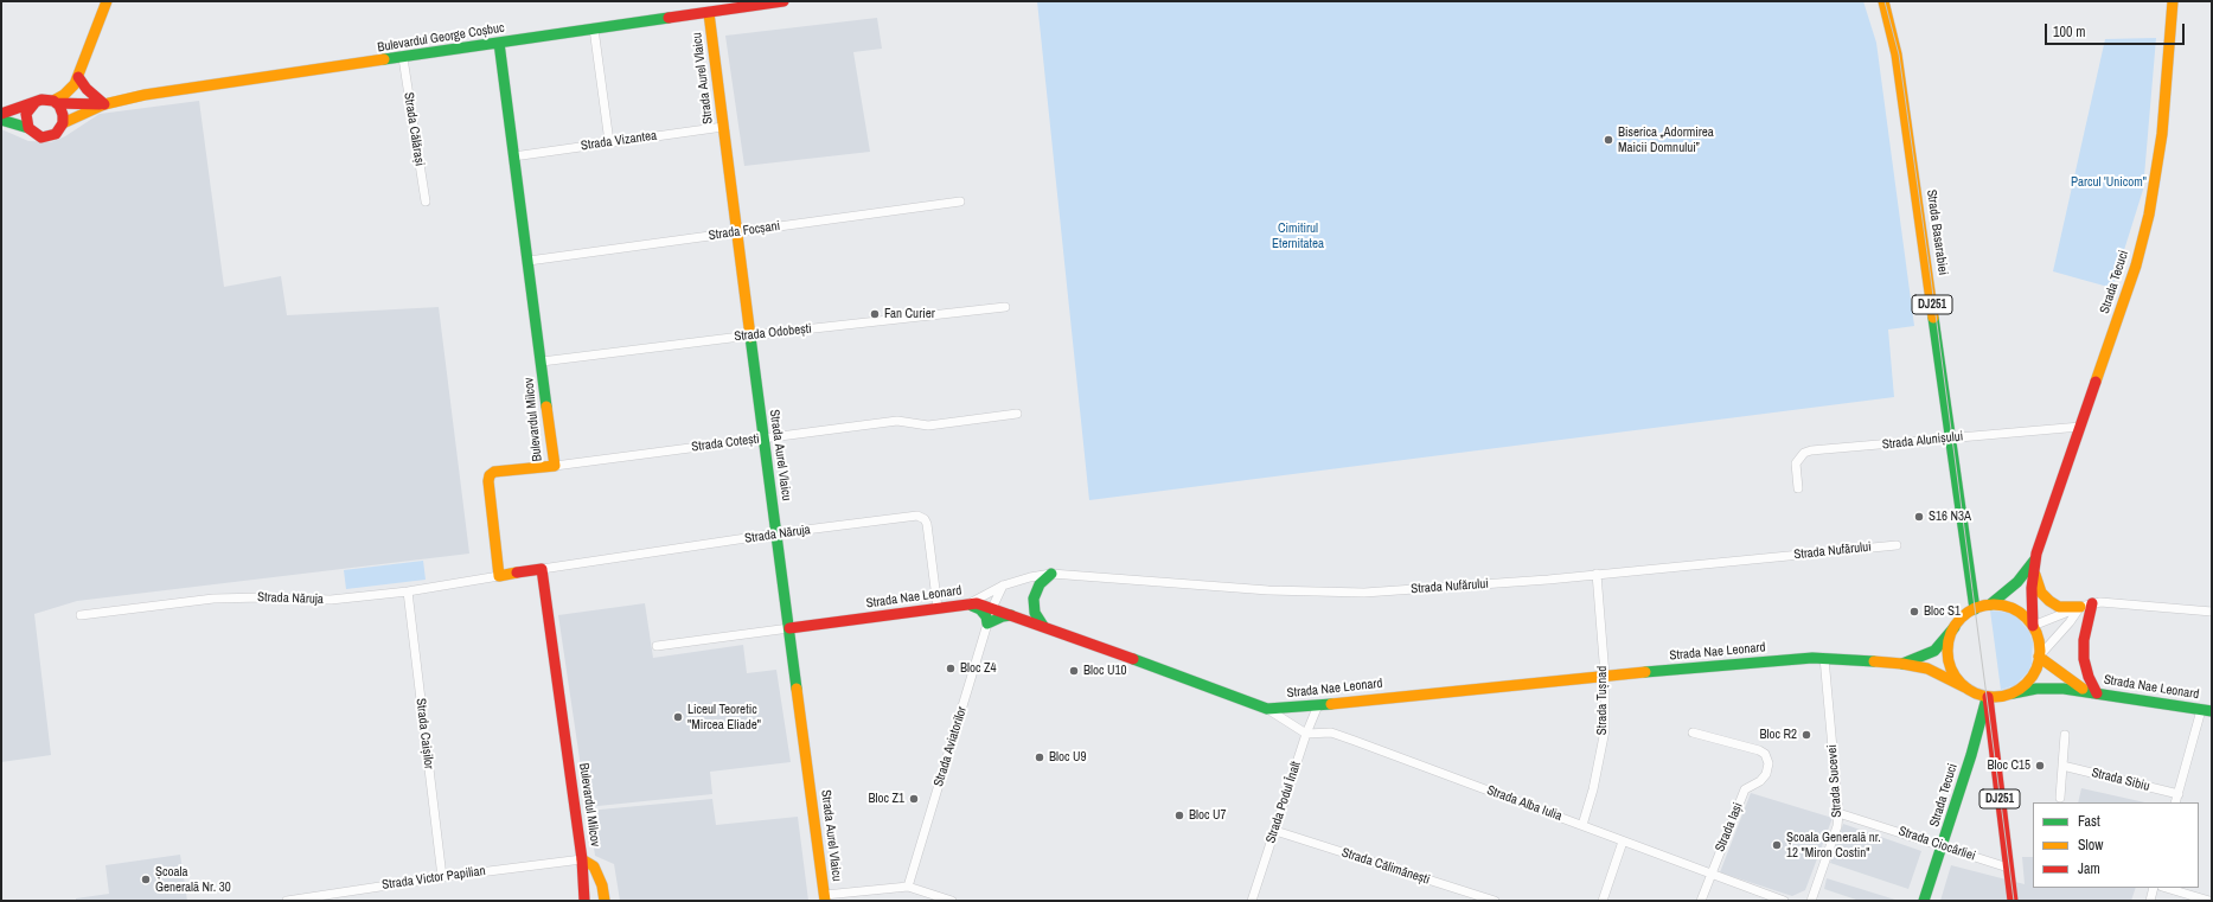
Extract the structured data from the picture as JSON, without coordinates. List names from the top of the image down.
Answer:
{
  "streets": {
    "main road": [
      "Bulevardul George Coșbuc",
      "Strada Aurel Vlaicu",
      "Strada Basarabiei",
      "Strada Tecuci",
      "DJ251",
      "Bulevardul Milcov",
      "Strada Nae Leonard"
    ],
    "street": [
      "Strada Călărași",
      "Strada Vizantea",
      "Strada Focșani",
      "Strada Odobești",
      "Strada Alunișului",
      "Strada Cotești",
      "Strada Năruja",
      "Strada Nufărului",
      "Strada Tușnad",
      "Strada Caișilor",
      "Strada Aviatorilor",
      "Strada Sibiu",
      "Strada Sucevei",
      "Strada Podul Înalt",
      "Strada Alba Iulia",
      "Strada Iași",
      "Strada Ciocârliei",
      "Strada Călimănești",
      "Strada Victor Papilian"
    ]
  },
  "crossings": [
    ["Bulevardul George Coșbuc", "Strada Aurel Vlaicu"],
    ["Bulevardul George Coșbuc", "Strada Călărași"],
    ["Bulevardul George Coșbuc", "Bulevardul Milcov"],
    ["Strada Aurel Vlaicu", "Strada Vizantea"],
    ["Strada Aurel Vlaicu", "Strada Focșani"],
    ["Strada Aurel Vlaicu", "Strada Odobești"],
    ["Strada Aurel Vlaicu", "Strada Cotești"],
    ["Strada Aurel Vlaicu", "Strada Năruja"],
    ["Strada Aurel Vlaicu", "Strada Nae Leonard"],
    ["Strada Vizantea", "Bulevardul Milcov"],
    ["Strada Focșani", "Bulevardul Milcov"],
    ["Strada Basarabiei", "Strada Tecuci"],
    ["Strada Basarabiei", "DJ251"],
    ["Strada Basarabiei", "Strada Alunișului"],
    ["Strada Basarabiei", "Strada Nae Leonard"],
    ["Strada Tecuci", "DJ251"],
    ["Strada Tecuci", "Strada Alunișului"],
    ["Strada Tecuci", "Strada Nae Leonard"],
    ["Strada Tecuci", "Strada Ciocârliei"],
    ["DJ251", "Strada Nae Leonard"],
    ["DJ251", "Strada Ciocârliei"],
    ["Strada Odobești", "Bulevardul Milcov"],
    ["Bulevardul Milcov", "Strada Cotești"],
    ["Bulevardul Milcov", "Strada Năruja"],
    ["Bulevardul Milcov", "Strada Victor Papilian"],
    ["Strada Năruja", "Strada Nae Leonard"],
    ["Strada Năruja", "Strada Caișilor"],
    ["Strada Nufărului", "Strada Nae Leonard"],
    ["Strada Nufărului", "Strada Tușnad"],
    ["Strada Nae Leonard", "Strada Tușnad"],
    ["Strada Nae Leonard", "Strada Aviatorilor"],
    ["Strada Nae Leonard", "Strada Sucevei"],
    ["Strada Nae Leonard", "Strada Podul Înalt"],
    ["Strada Tușnad", "Strada Alba Iulia"],
    ["Strada Caișilor", "Strada Victor Papilian"],
    ["Strada Sucevei", "Strada Ciocârliei"],
    ["Strada Podul Înalt", "Strada Alba Iulia"],
    ["Strada Podul Înalt", "Strada Călimănești"],
    ["Strada Alba Iulia", "Strada Iași"]
  ],
  "parks": ["Parcul 'Unicom\"", "Cimitirul Eternitatea"],
  "places": [
    "Biserica „Adormirea Maicii Domnului”",
    "Fan Curier",
    "S16 N3A",
    "Bloc S1",
    "Bloc Z4",
    "Bloc U10",
    "Liceul Teoretic \"Mircea Eliade\"",
    "Bloc R2",
    "Bloc U9",
    "Bloc C15",
    "Bloc Z1",
    "Bloc U7",
    "Școala Generală nr. 12 \"Miron Costin\"",
    "Școala Generală Nr. 30"
  ],
  "legend": ["Fast", "Slow", "Jam"],
  "scale_bar": "100 m"
}
